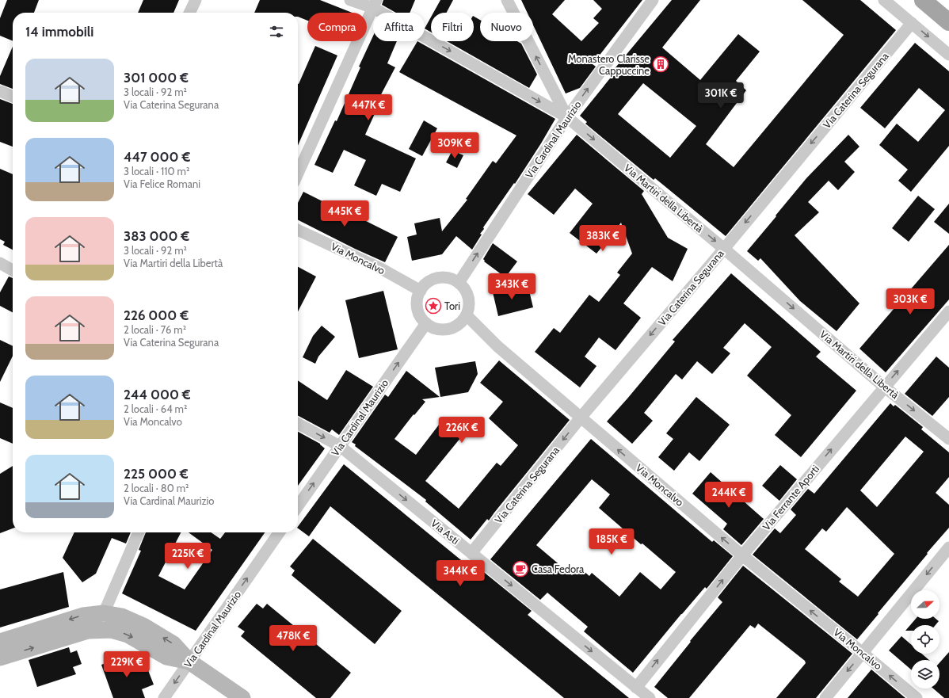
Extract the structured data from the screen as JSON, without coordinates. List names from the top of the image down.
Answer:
{
  "streets": {
    "street": [
      "Via Caterina Segurana",
      "Via Cardinal Maurizio",
      "Via Martiri della Libertà",
      "Via Moncalvo",
      "Via Ferrante Aporti",
      "Via Asti"
    ]
  },
  "crossings": [
    ["Via Caterina Segurana", "Via Martiri della Libertà"],
    ["Via Caterina Segurana", "Via Moncalvo"],
    ["Via Caterina Segurana", "Via Asti"],
    ["Via Cardinal Maurizio", "Via Martiri della Libertà"],
    ["Via Cardinal Maurizio", "Via Moncalvo"],
    ["Via Cardinal Maurizio", "Via Asti"],
    ["Via Martiri della Libertà", "Via Ferrante Aporti"],
    ["Via Moncalvo", "Via Ferrante Aporti"],
    ["Via Ferrante Aporti", "Via Asti"]
  ],
  "one_way": [
    "Via Caterina Segurana",
    "Via Cardinal Maurizio",
    "Via Martiri della Libertà",
    "Via Moncalvo",
    "Via Ferrante Aporti",
    "Via Asti"
  ],
  "places": {
    "building": ["Monastero Clarisse Cappuccine"],
    "place": ["Tori"],
    "cafe": ["Casa Fedora"]
  },
  "north": "right",
  "page": {
    "chip": [
      "Compra",
      "Affitta",
      "Filtri",
      "Nuovo"
    ],
    "heading": "14 immobili",
    "list": [
      {
        "name": "301 000 €",
        "note": "3 locali · 92 m² · Via Caterina Segurana"
      },
      {
        "name": "447 000 €",
        "note": "3 locali · 110 m² · Via Felice Romani"
      },
      {
        "name": "383 000 €",
        "note": "3 locali · 92 m² · Via Martiri della Libertà"
      },
      {
        "name": "226 000 €",
        "note": "2 locali · 76 m² · Via Caterina Segurana"
      },
      {
        "name": "244 000 €",
        "note": "2 locali · 64 m² · Via Moncalvo"
      },
      {
        "name": "225 000 €",
        "note": "2 locali · 80 m² · Via Cardinal Maurizio"
      }
    ],
    "price": [
      "301K €",
      "447K €",
      "309K €",
      "445K €",
      "383K €",
      "343K €",
      "303K €",
      "226K €",
      "244K €",
      "185K €",
      "225K €",
      "344K €",
      "478K €",
      "229K €"
    ]
  }
}
